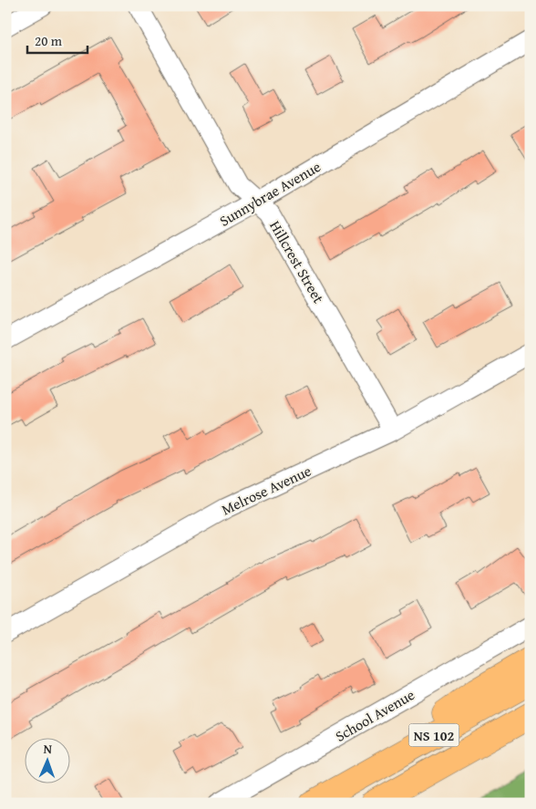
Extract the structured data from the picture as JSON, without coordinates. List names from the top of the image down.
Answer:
{
  "streets": {
    "highway": ["NS 102"],
    "street": [
      "Sunnybrae Avenue",
      "Hillcrest Street",
      "Melrose Avenue",
      "School Avenue"
    ]
  },
  "crossings": [
    ["Sunnybrae Avenue", "Hillcrest Street"],
    ["Hillcrest Street", "Melrose Avenue"]
  ],
  "scale_bar": "20 m",
  "north": "top"
}
